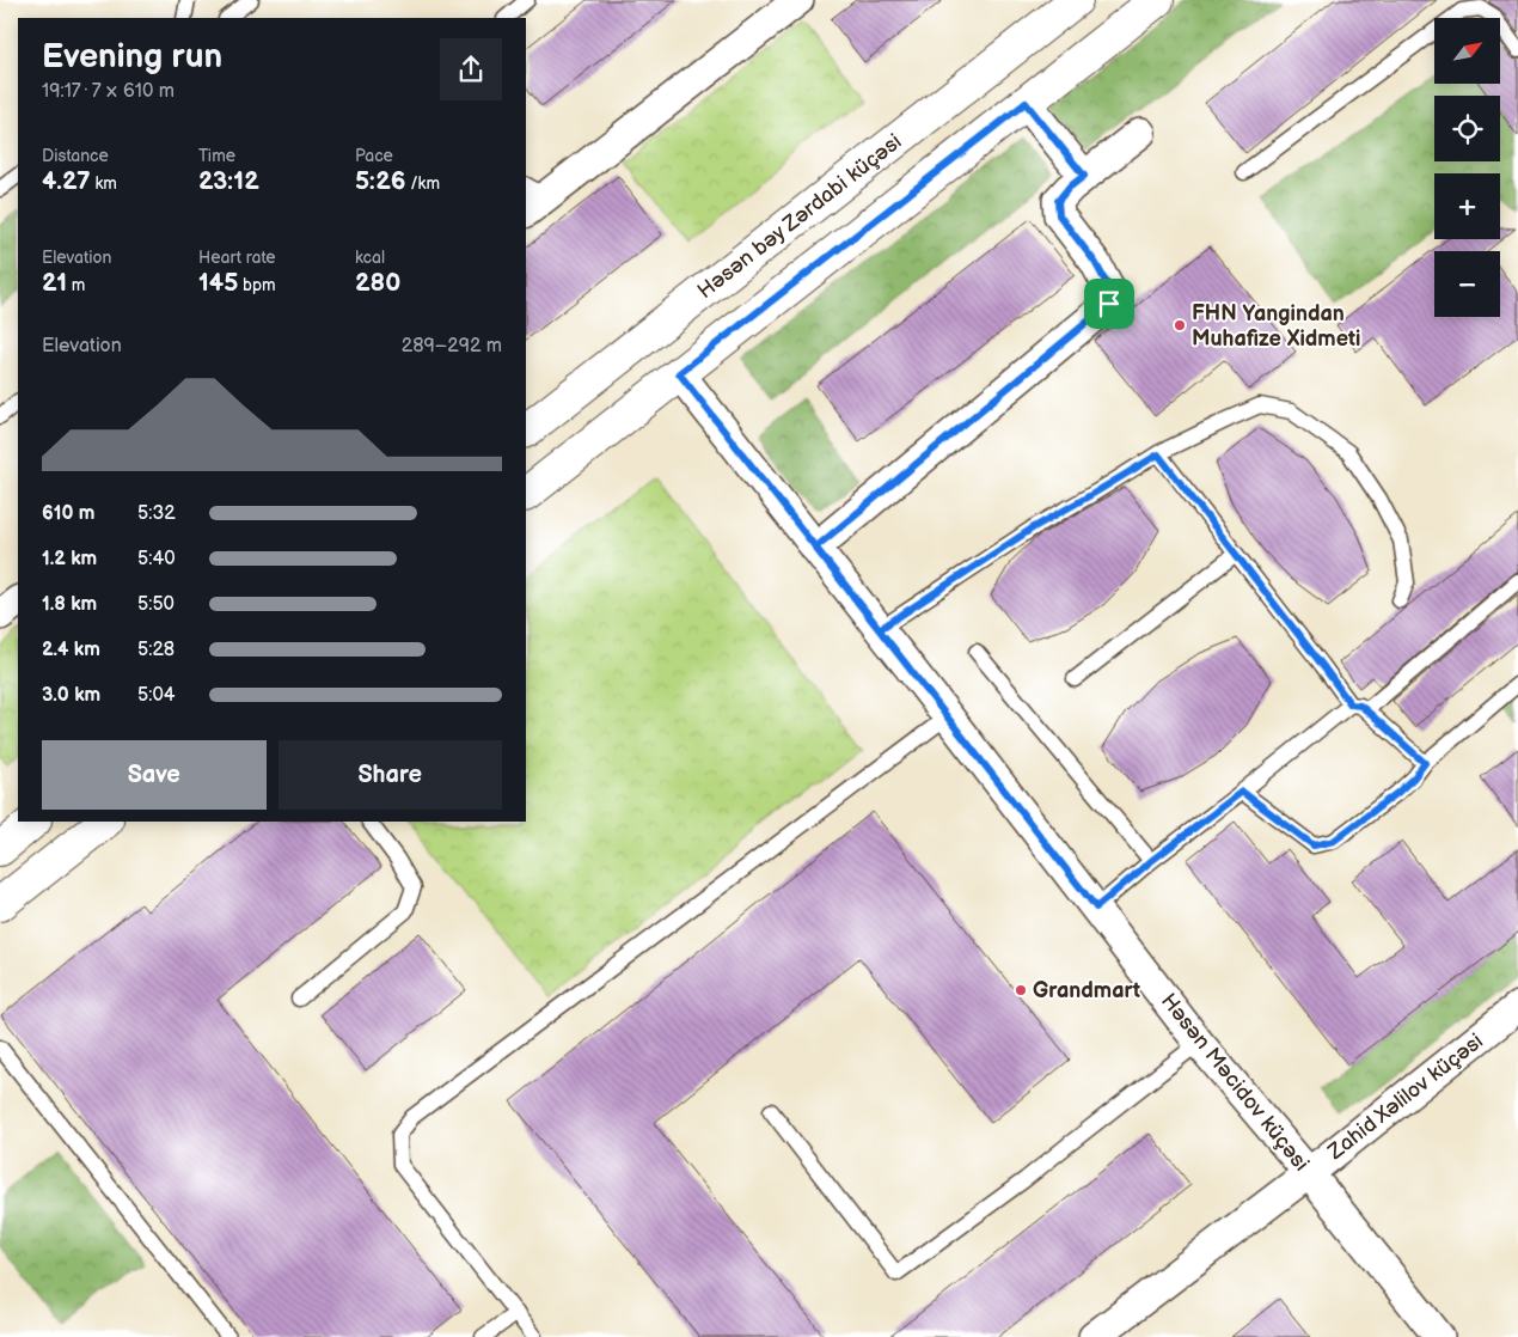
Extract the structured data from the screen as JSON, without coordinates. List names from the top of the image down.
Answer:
{
  "streets": {
    "main road": ["Həsən bəy Zərdabi küçəsi"],
    "street": ["Həsən Məcidov küçəsi", "Zahid Xəlilov küçəsi"]
  },
  "crossings": [
    ["Həsən Məcidov küçəsi", "Zahid Xəlilov küçəsi"]
  ],
  "places": ["FHN Yangindan Muhafize Xidmeti", "Grandmart"],
  "north": "top right",
  "page": {
    "map_buttons": ["+", "−"],
    "heading": ["Evening run", "19:17 · 7 × 610 m"],
    "stats": [
      ["Distance", "4.27 km"],
      ["Time", "23:12"],
      ["Pace", "5:26 /km"],
      ["Elevation", "21 m"],
      ["Heart rate", "145 bpm"],
      ["kcal", "280"]
    ],
    "chart": ["Elevation", "289–292 m"],
    "list": [
      {
        "name": "610 m",
        "note": "5:32"
      },
      {
        "name": "1.2 km",
        "note": "5:40"
      },
      {
        "name": "1.8 km",
        "note": "5:50"
      },
      {
        "name": "2.4 km",
        "note": "5:28"
      },
      {
        "name": "3.0 km",
        "note": "5:04"
      }
    ],
    "buttons": ["Save", "Share"]
  }
}
